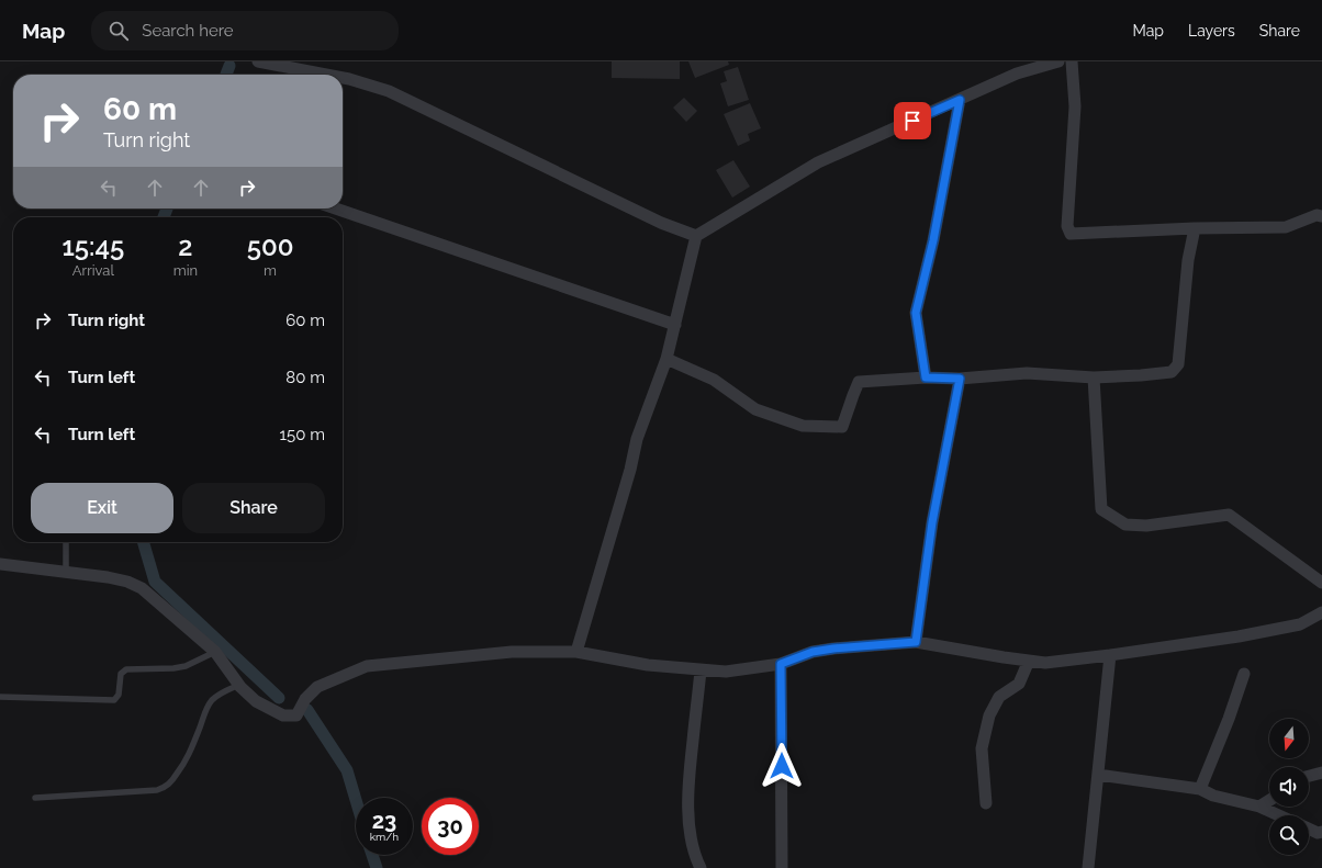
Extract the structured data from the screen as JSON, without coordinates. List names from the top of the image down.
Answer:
{
  "north": "bottom",
  "page": {
    "header": "Map",
    "search": "Search here",
    "nav": ["Map", "Layers", "Share"],
    "turn": ["60 m", "Turn right"],
    "eta": [
      "15:45",
      "Arrival",
      "2",
      "min",
      "500",
      "m"
    ],
    "list": [
      {
        "name": "Turn right",
        "value": "60 m"
      },
      {
        "name": "Turn left",
        "value": "80 m"
      },
      {
        "name": "Turn left",
        "value": "150 m"
      }
    ],
    "buttons": ["Exit", "Share"],
    "speed": "23 km/h",
    "limit": "30"
  }
}
